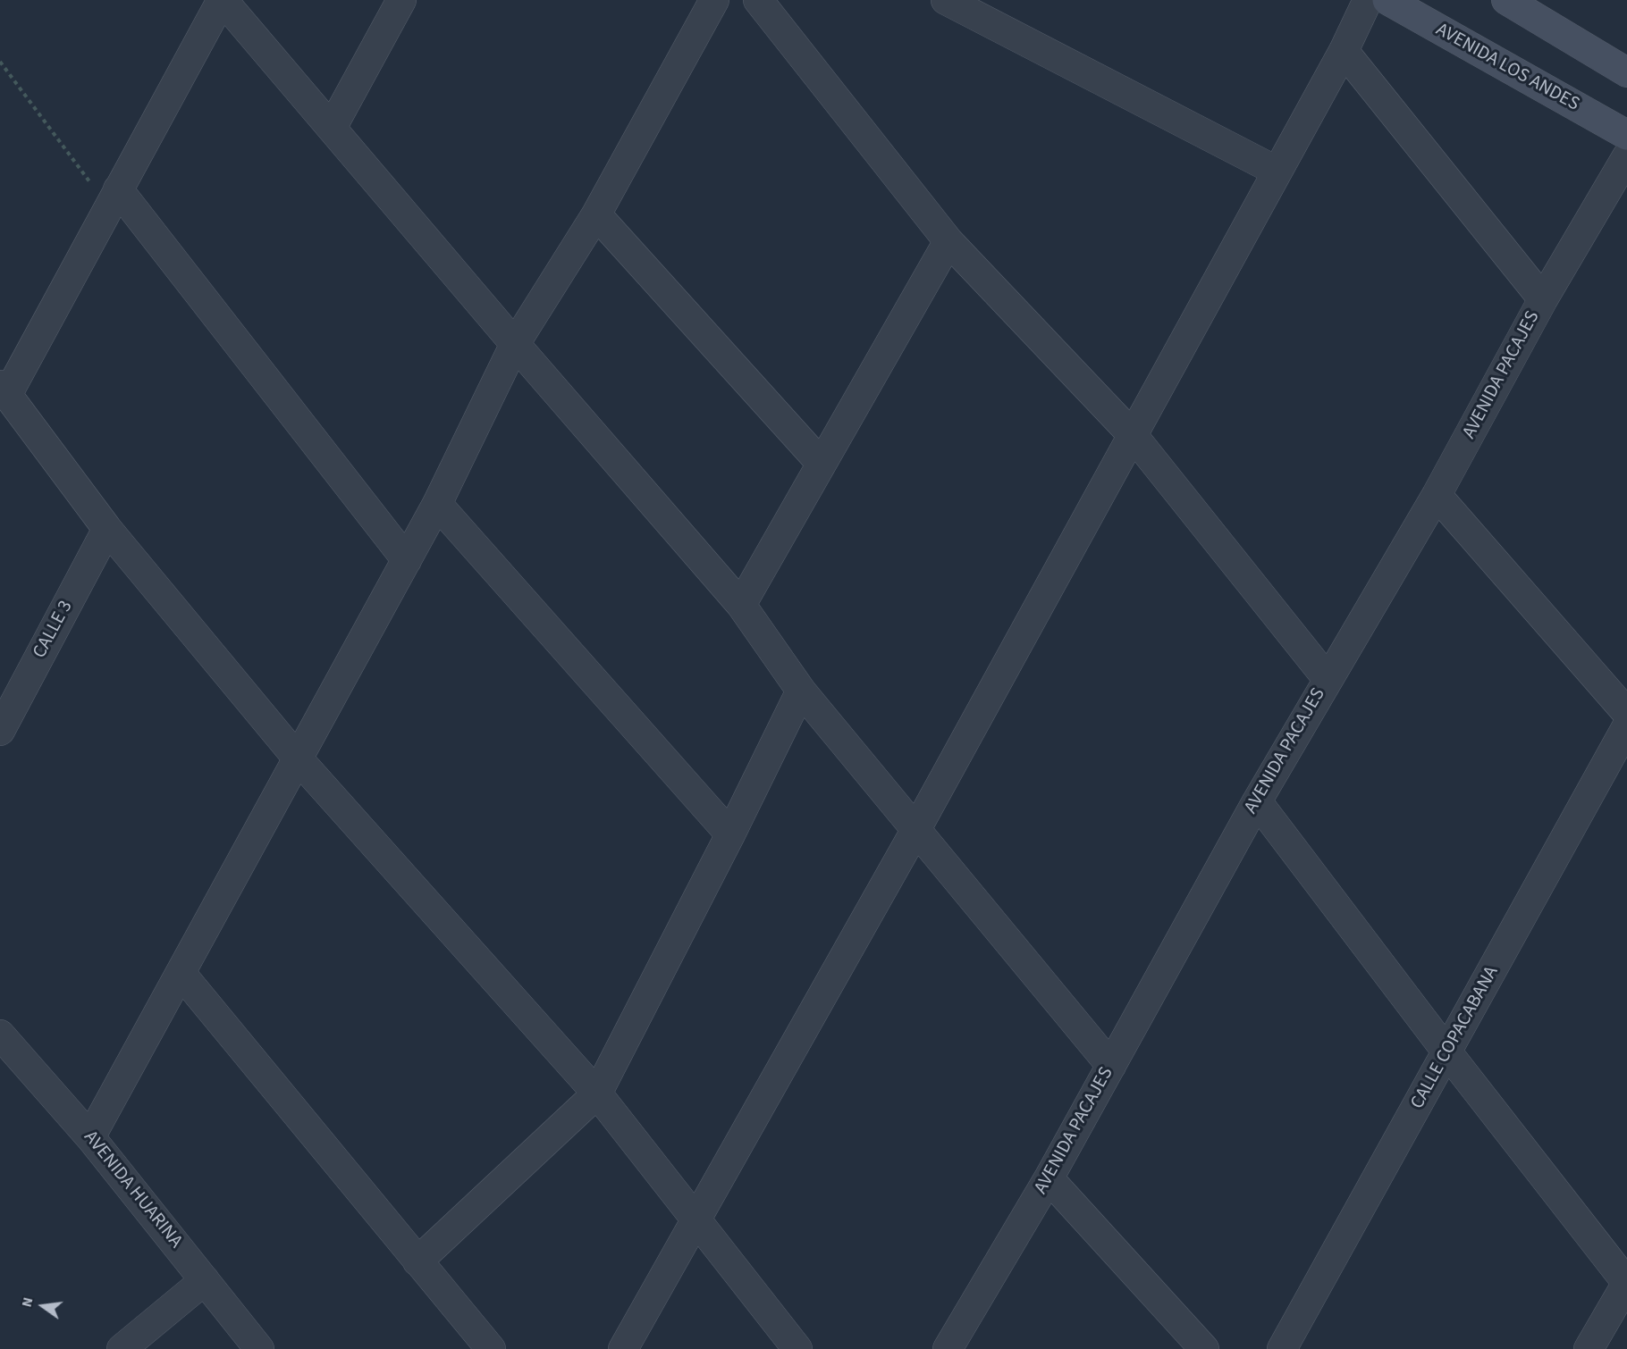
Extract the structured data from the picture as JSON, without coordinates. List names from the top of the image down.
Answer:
{
  "streets": {
    "street": [
      "AVENIDA LOS ANDES",
      "AVENIDA PACAJES",
      "CALLE 3",
      "CALLE COPACABANA",
      "AVENIDA HUARINA"
    ]
  },
  "crossings": [
    ["AVENIDA LOS ANDES", "AVENIDA PACAJES"]
  ],
  "north": "left"
}
